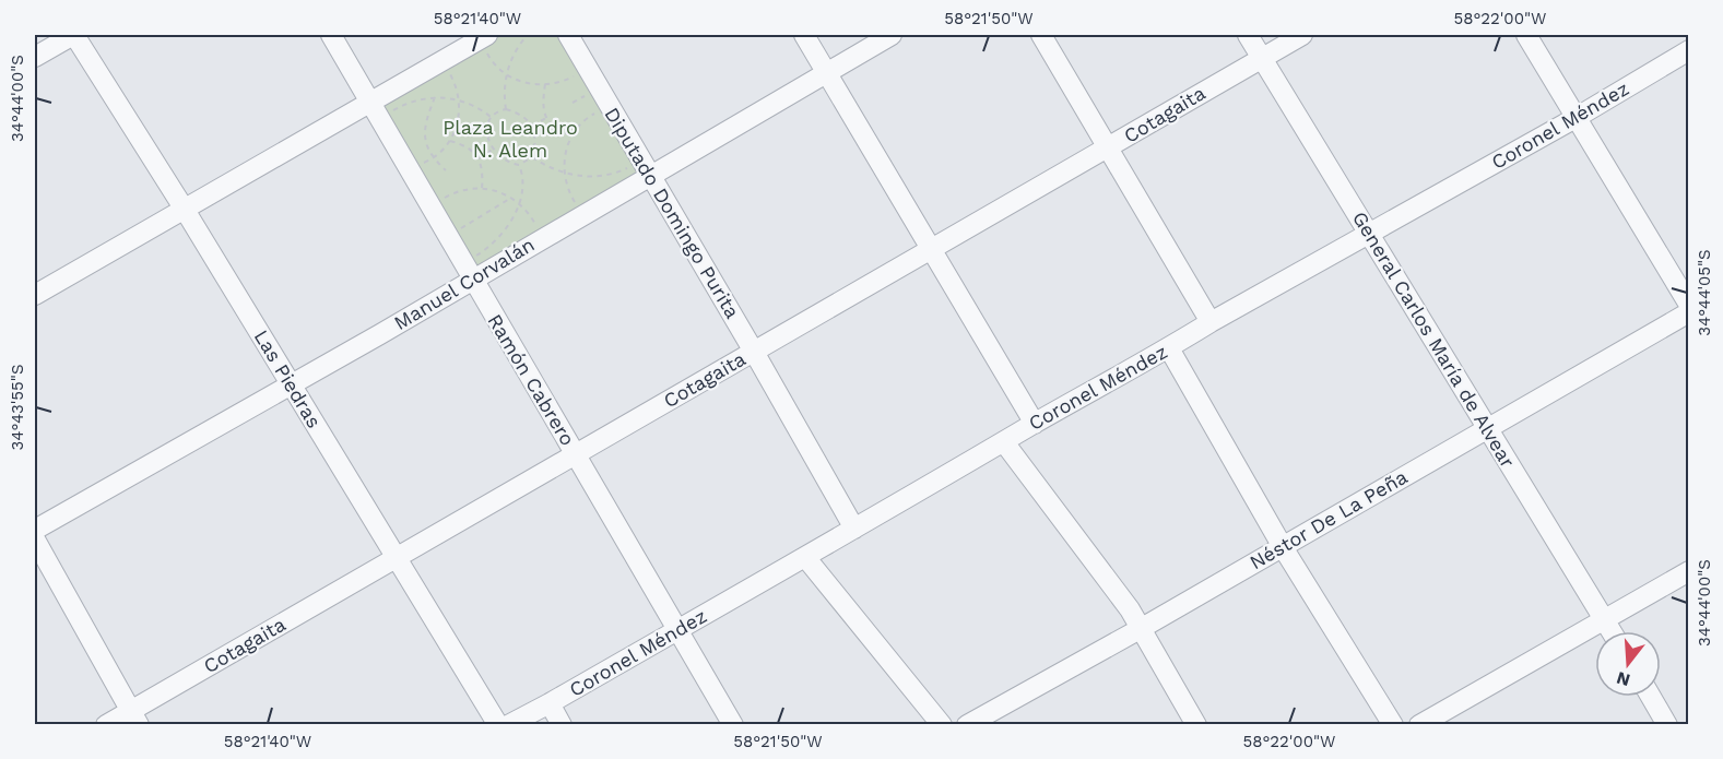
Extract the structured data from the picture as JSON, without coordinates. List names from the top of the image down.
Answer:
{
  "streets": {
    "street": [
      "Cotagaita",
      "Coronel Méndez",
      "Diputado Domingo Purita",
      "Manuel Corvalán",
      "General Carlos María de Alvear",
      "Las Piedras",
      "Ramón Cabrero",
      "Néstor De La Peña"
    ]
  },
  "crossings": [
    ["Cotagaita", "Diputado Domingo Purita"],
    ["Cotagaita", "General Carlos María de Alvear"],
    ["Cotagaita", "Las Piedras"],
    ["Cotagaita", "Ramón Cabrero"],
    ["Coronel Méndez", "Diputado Domingo Purita"],
    ["Coronel Méndez", "General Carlos María de Alvear"],
    ["Coronel Méndez", "Ramón Cabrero"],
    ["Diputado Domingo Purita", "Manuel Corvalán"],
    ["Manuel Corvalán", "Las Piedras"],
    ["Manuel Corvalán", "Ramón Cabrero"],
    ["General Carlos María de Alvear", "Néstor De La Peña"]
  ],
  "parks": ["Plaza Leandro N. Alem"],
  "north": "bottom",
  "coordinates": [
    "58°21'40\"W",
    "58°21'50\"W",
    "58°22'00\"W",
    "34°44'00\"S",
    "34°44'05\"S",
    "34°43'55\"S"
  ]
}
